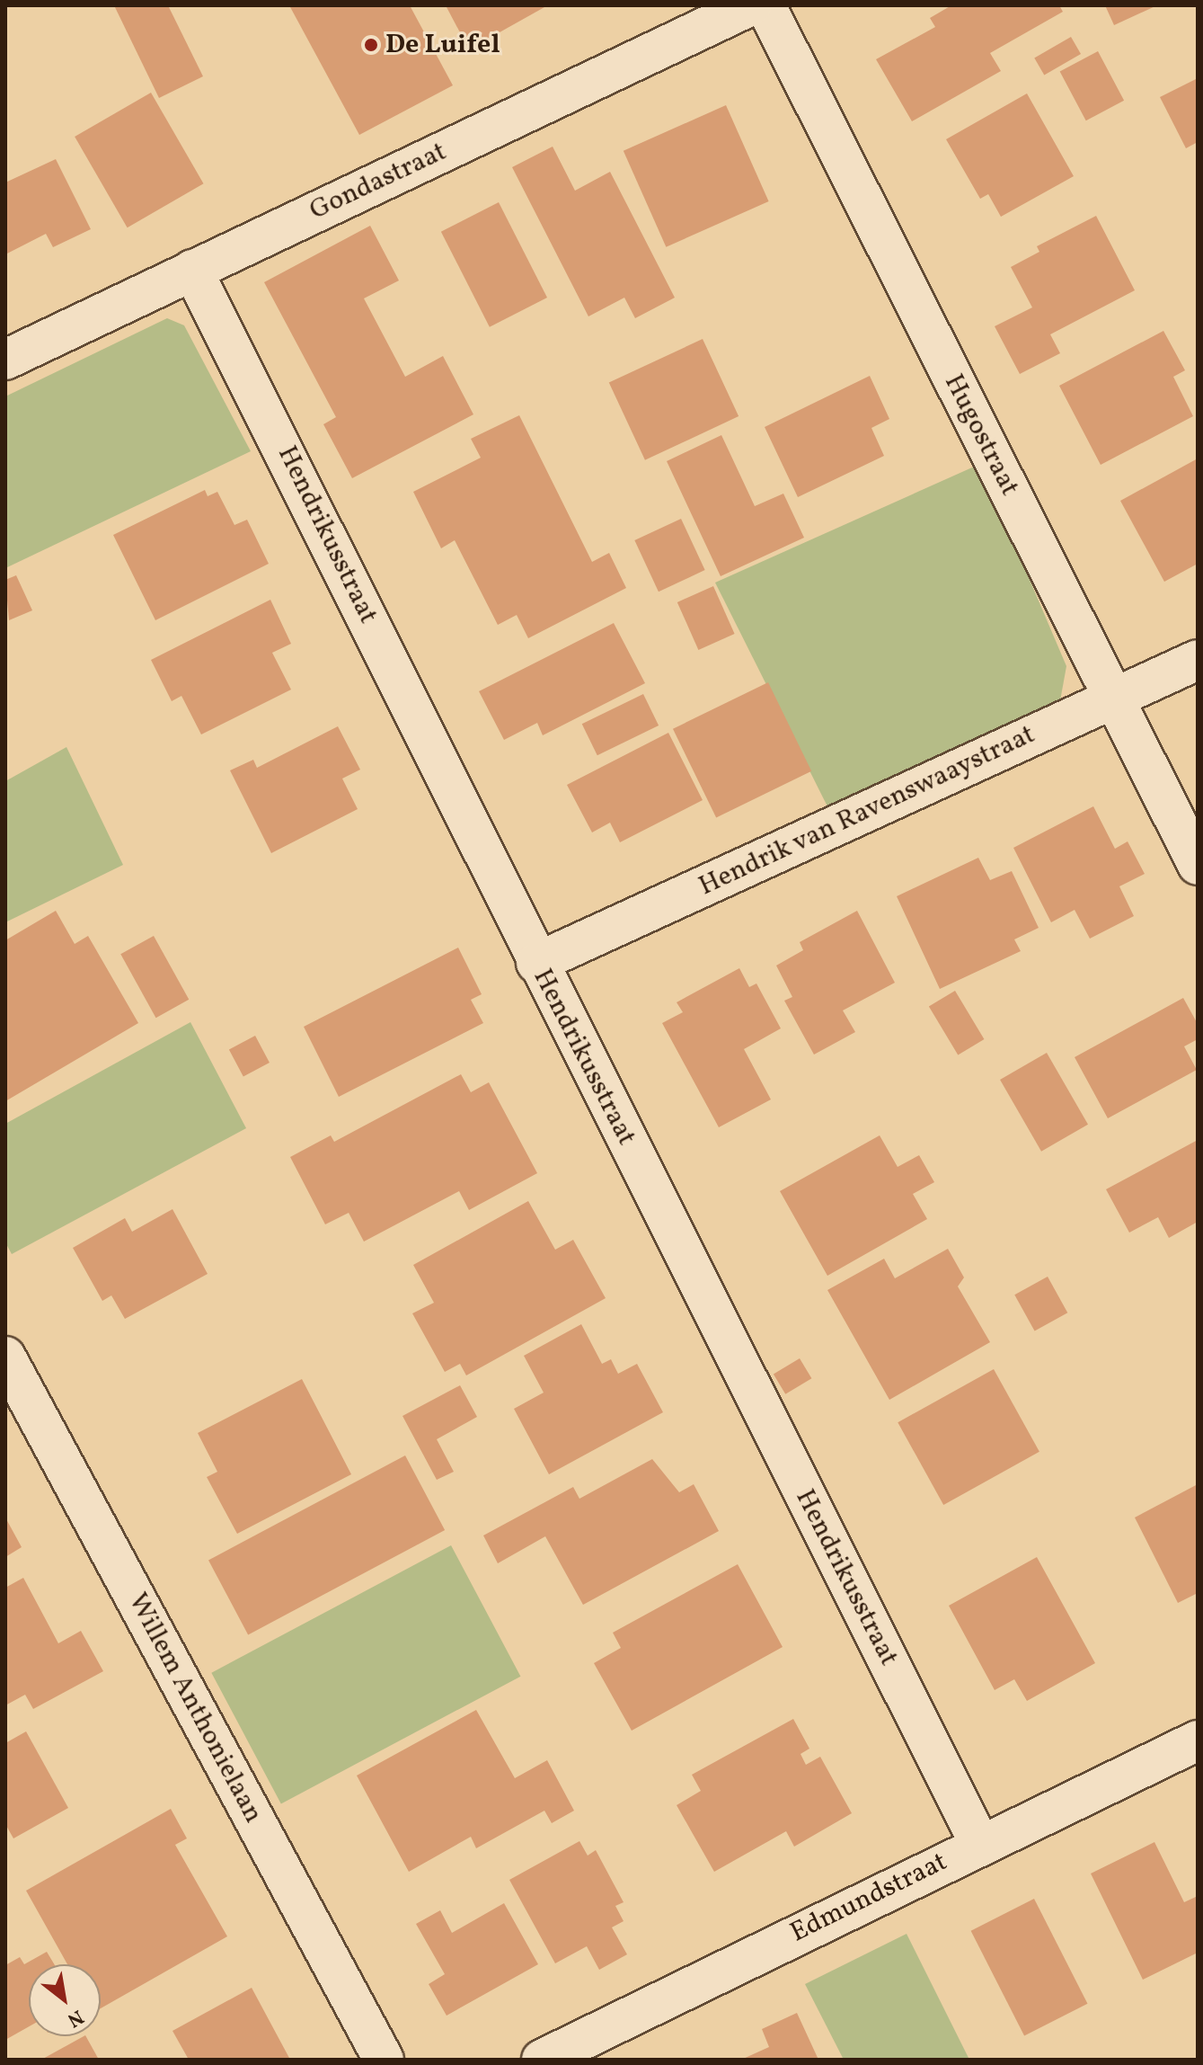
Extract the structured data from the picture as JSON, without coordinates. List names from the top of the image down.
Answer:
{
  "streets": {
    "street": [
      "Gondastraat",
      "Hugostraat",
      "Hendrikusstraat",
      "Hendrik van Ravenswaaystraat",
      "Willem Anthonielaan",
      "Edmundstraat"
    ]
  },
  "crossings": [
    ["Gondastraat", "Hendrikusstraat"],
    ["Hugostraat", "Hendrik van Ravenswaaystraat"],
    ["Hendrikusstraat", "Hendrik van Ravenswaaystraat"],
    ["Hendrikusstraat", "Edmundstraat"]
  ],
  "places": ["De Luifel"],
  "north": "bottom right"
}
